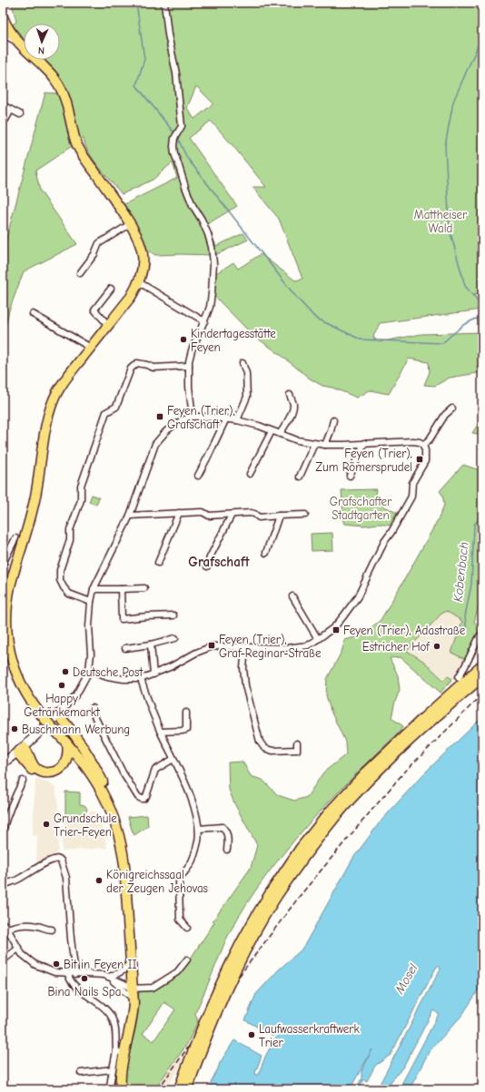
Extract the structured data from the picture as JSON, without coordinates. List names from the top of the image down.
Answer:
{
  "districts": ["Grafschaft"],
  "water": ["Kobenbach", "Mosel"],
  "parks": ["Mattheiser Wald", "Grafschafter Stadtgarten"],
  "places": {
    "other": [
      "Kindertagesstätte Feyen",
      "Estricher Hof",
      "Deutsche Post",
      "Happy Getränkemarkt",
      "Buschmann Werbung",
      "Grundschule Trier-Feyen",
      "Königreichssaal der Zeugen Jehovas",
      "Bit in Feyen II",
      "Bina Nails Spa",
      "Laufwasserkraftwerk Trier"
    ],
    "transit": [
      "Feyen (Trier), Grafschaft",
      "Feyen (Trier), Zum Römersprudel",
      "Feyen (Trier), Adastraße",
      "Feyen (Trier), Graf-Reginar-Straße"
    ]
  },
  "north": "bottom"
}
